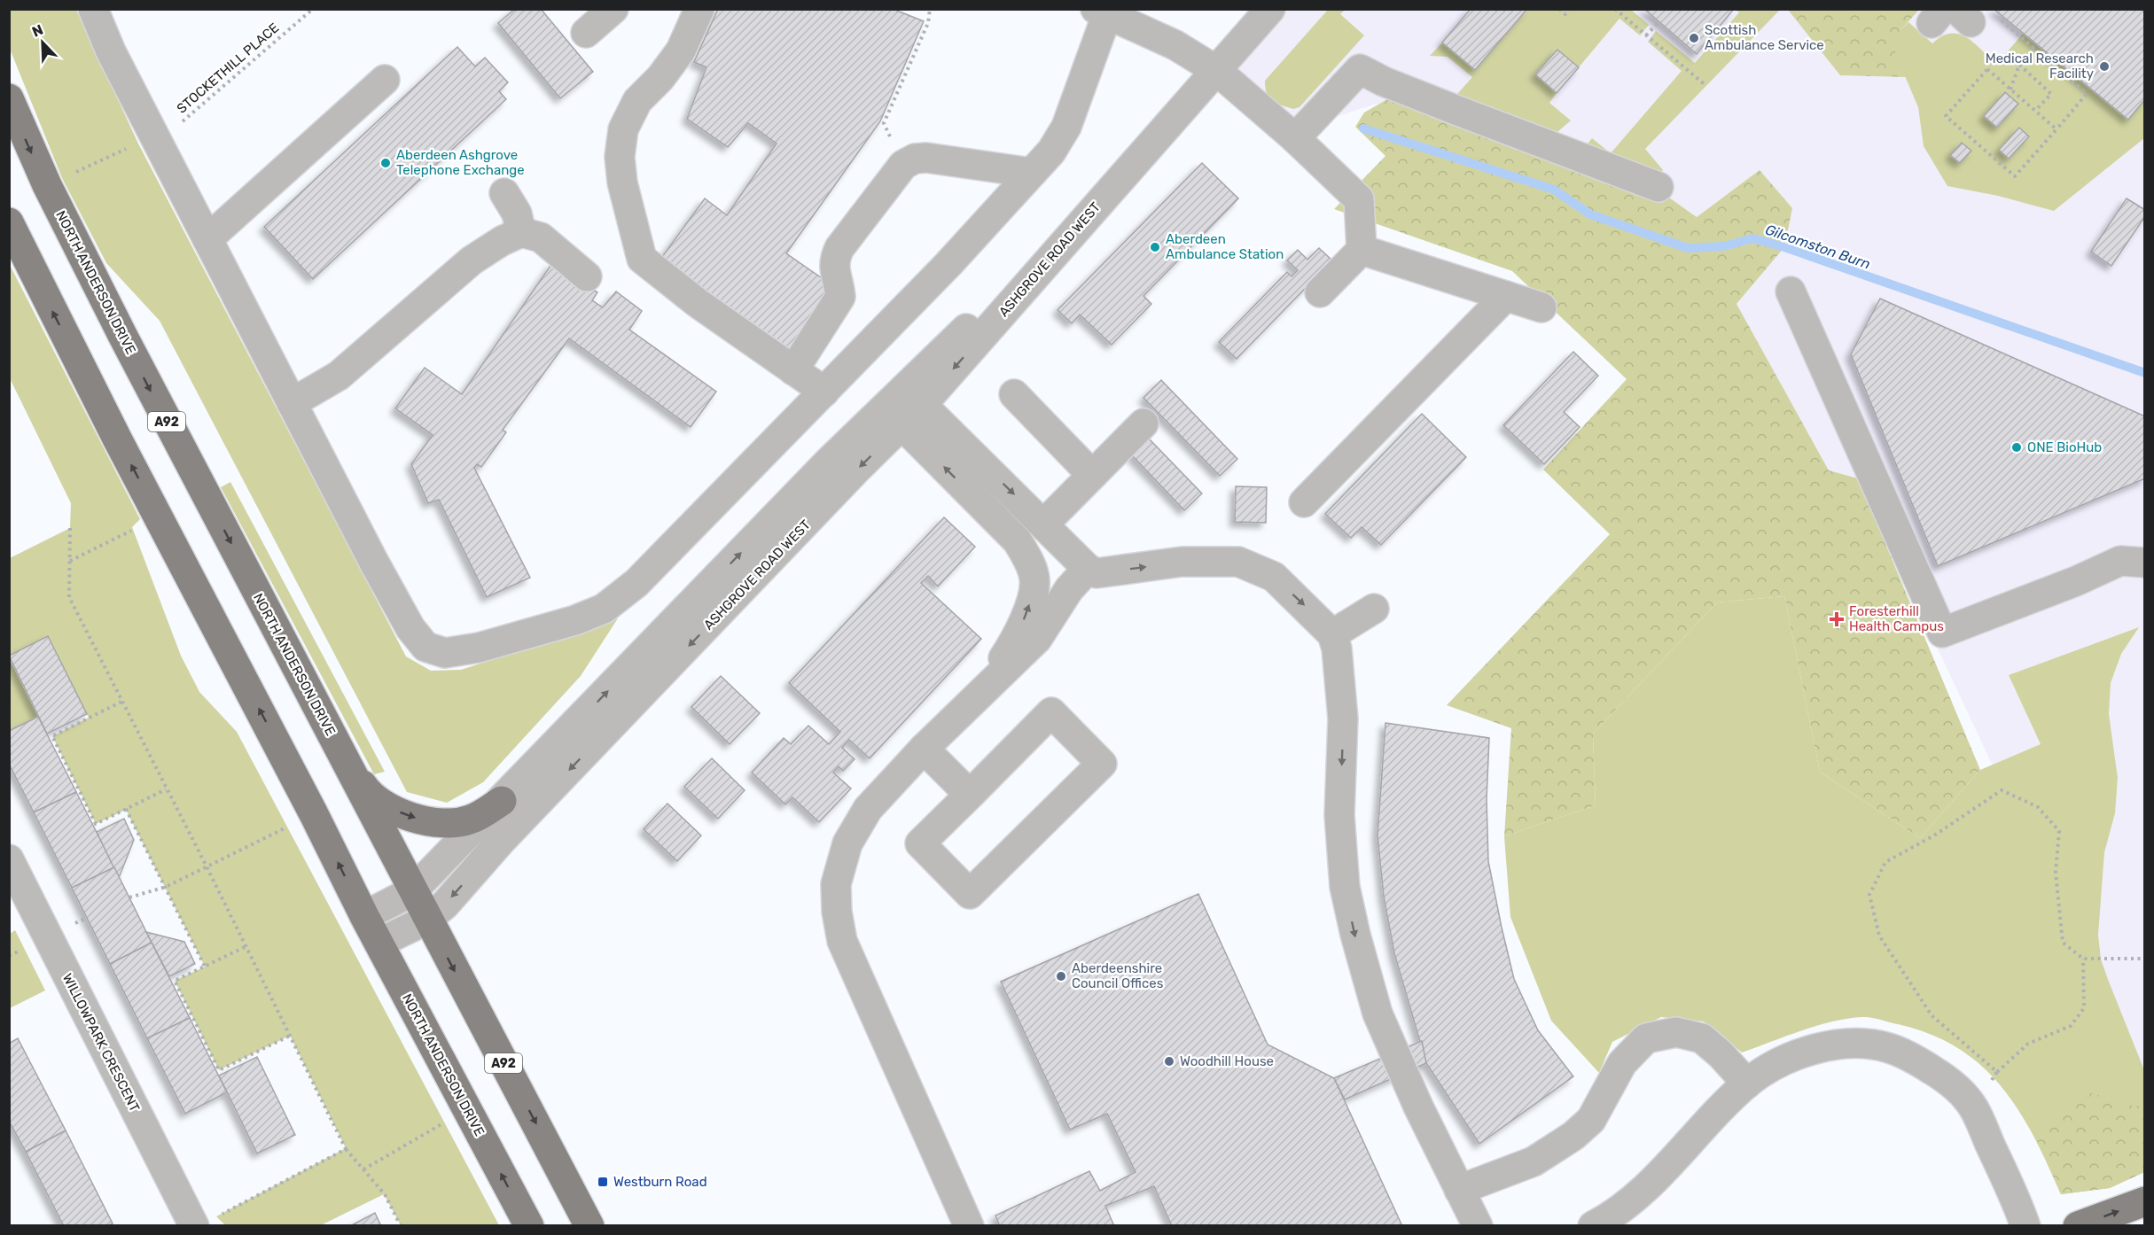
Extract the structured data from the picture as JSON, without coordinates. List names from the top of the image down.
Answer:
{
  "streets": {
    "main road": ["NORTH ANDERSON DRIVE", "A92"],
    "street": ["ASHGROVE ROAD WEST", "WILLOWPARK CRESCENT"],
    "path": ["STOCKETHILL PLACE"]
  },
  "crossings": [
    ["STOCKETHILL PLACE", "NORTH ANDERSON DRIVE"],
    ["ASHGROVE ROAD WEST", "NORTH ANDERSON DRIVE"]
  ],
  "water": ["Gilcomston Burn"],
  "places": {
    "other": [
      "Scottish Ambulance Service",
      "Medical Research Facility",
      "Aberdeen Ashgrove Telephone Exchange",
      "Aberdeen Ambulance Station",
      "ONE BioHub",
      "Aberdeenshire Council Offices",
      "Woodhill House"
    ],
    "health": ["Foresterhill Health Campus"],
    "transit": ["Westburn Road"]
  },
  "north": "top left"
}
